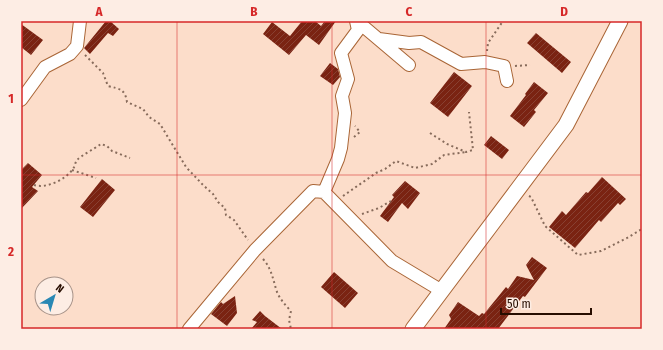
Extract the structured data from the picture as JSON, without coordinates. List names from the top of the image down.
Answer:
{
  "scale_bar": "50 m",
  "north": "top right",
  "grid": {
    "columns": [
      "A",
      "B",
      "C",
      "D"
    ],
    "rows": ["1", "2"]
  }
}
